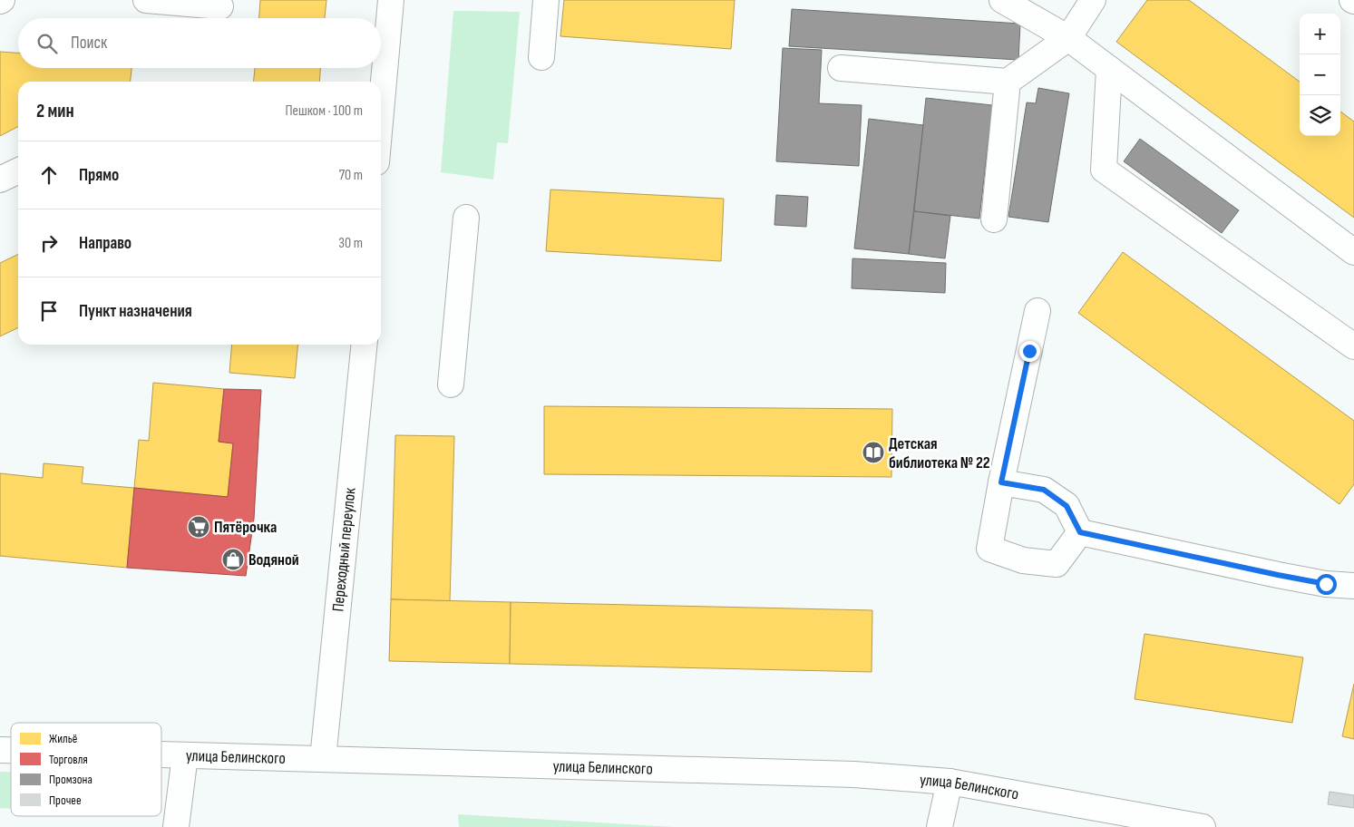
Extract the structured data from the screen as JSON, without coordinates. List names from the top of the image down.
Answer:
{
  "streets": {
    "main road": ["Переходный переулок", "улица Белинского"]
  },
  "crossings": [
    ["Переходный переулок", "улица Белинского"]
  ],
  "places": {
    "library": ["Детская библиотека № 22"],
    "supermarket": ["Пятёрочка"],
    "shop": ["Водяной"]
  },
  "legend": [
    "Жильё",
    "Торговля",
    "Промзона",
    "Прочее"
  ],
  "page": {
    "map_buttons": ["+", "−"],
    "search": "Поиск",
    "heading": ["2 мин", "Пешком · 100 m"],
    "list": [
      ["Прямо", "70 m"],
      ["Направо", "30 m"],
      "Пункт назначения"
    ]
  }
}
